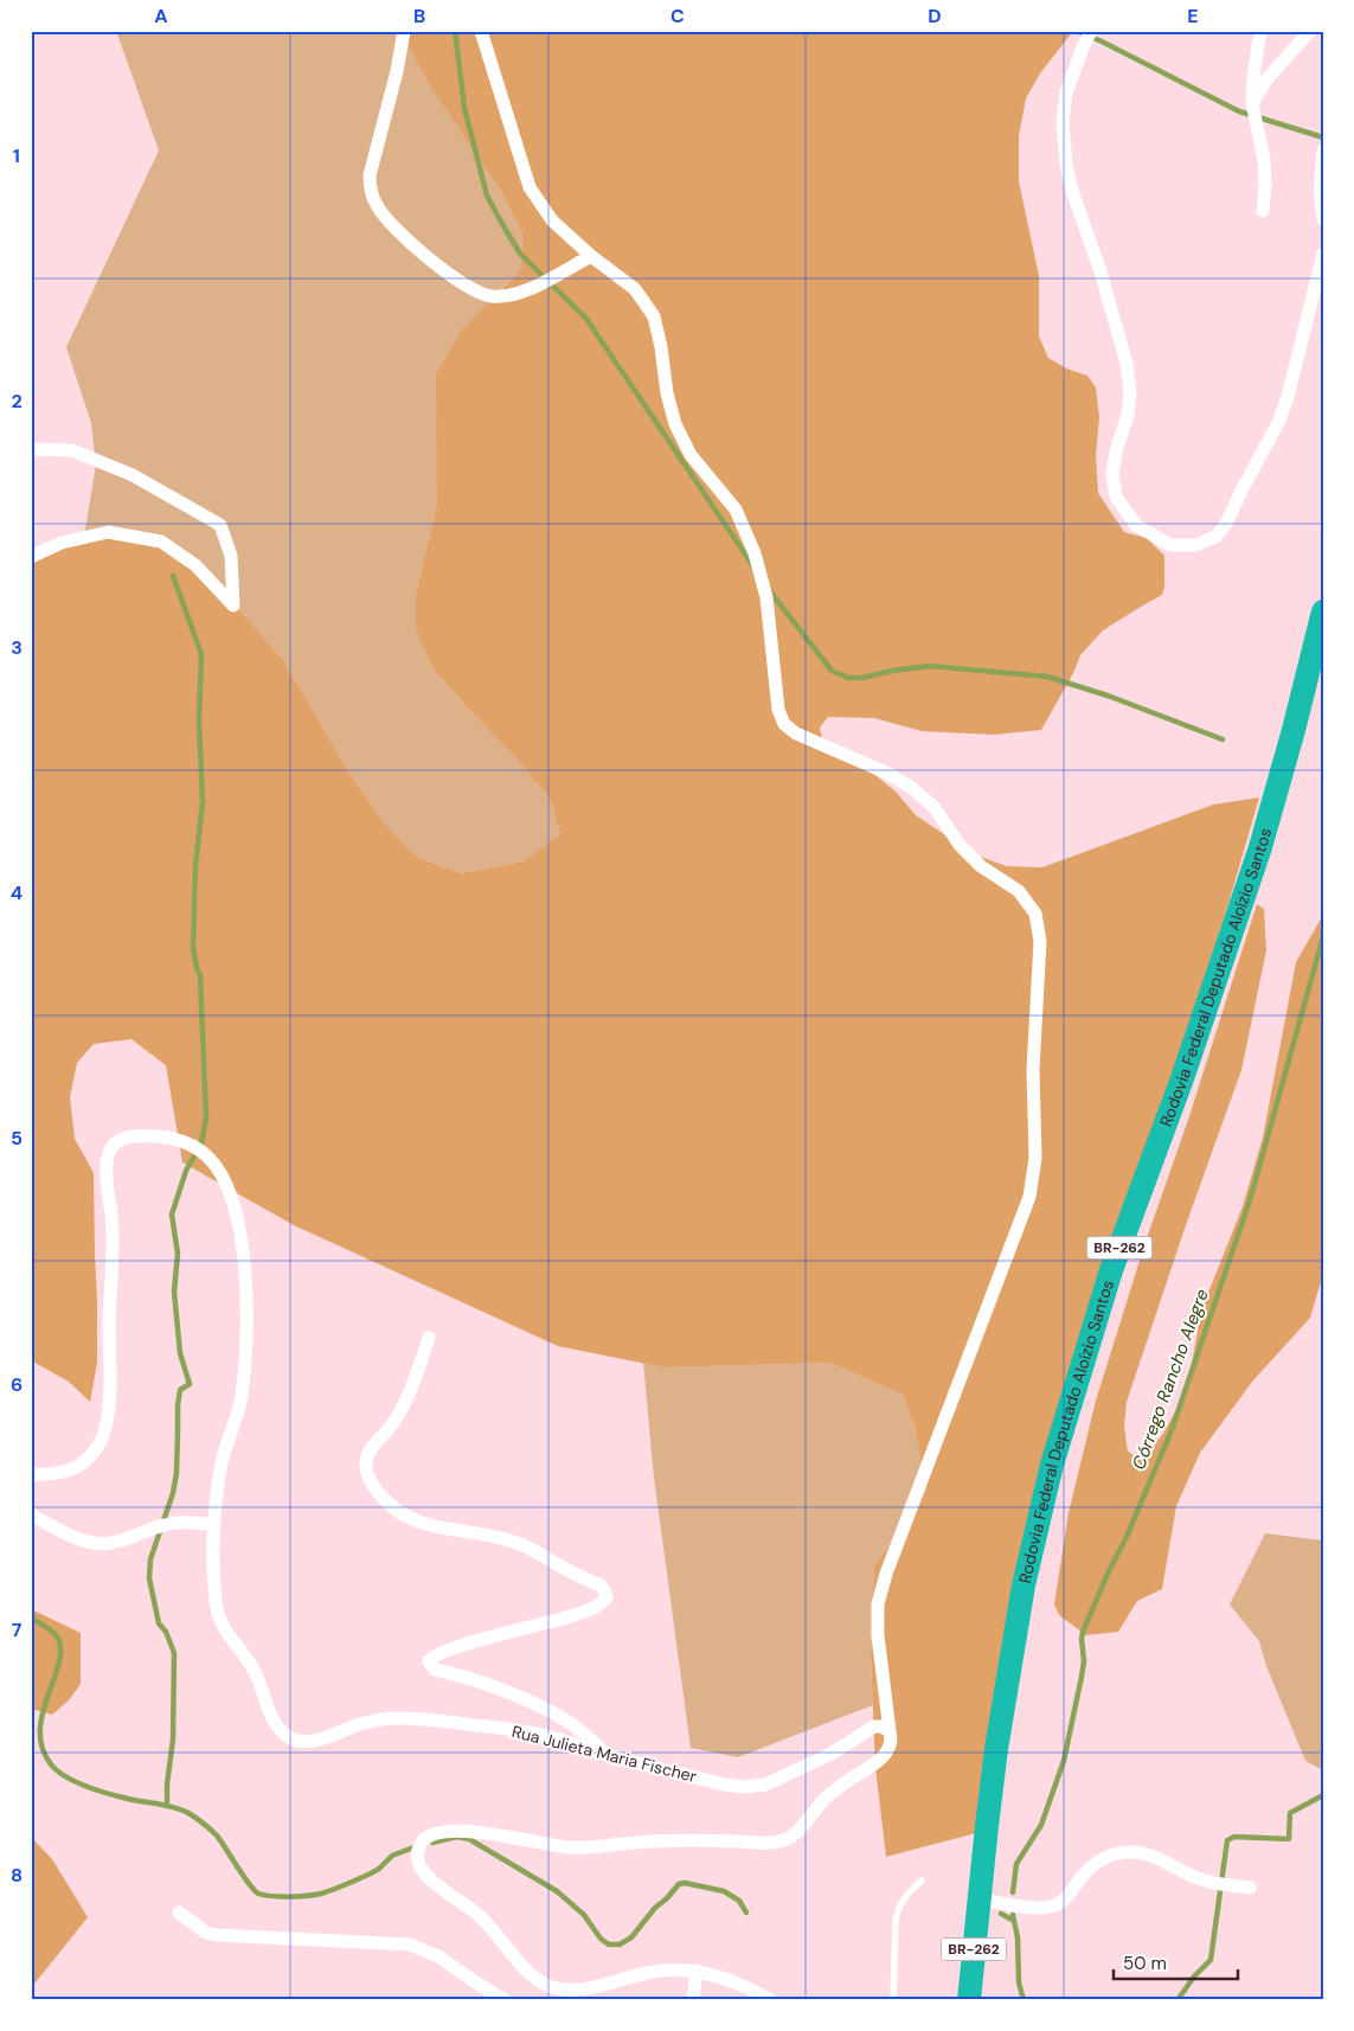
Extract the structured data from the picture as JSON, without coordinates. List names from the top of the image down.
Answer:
{
  "streets": {
    "highway": ["Rodovia Federal Deputado Aloízio Santos", "BR-262"],
    "street": ["Rua Julieta Maria Fischer"]
  },
  "water": ["Córrego Rancho Alegre"],
  "scale_bar": "50 m",
  "grid": {
    "columns": [
      "A",
      "B",
      "C",
      "D",
      "E"
    ],
    "rows": [
      "1",
      "2",
      "3",
      "4",
      "5",
      "6",
      "7",
      "8"
    ]
  }
}
